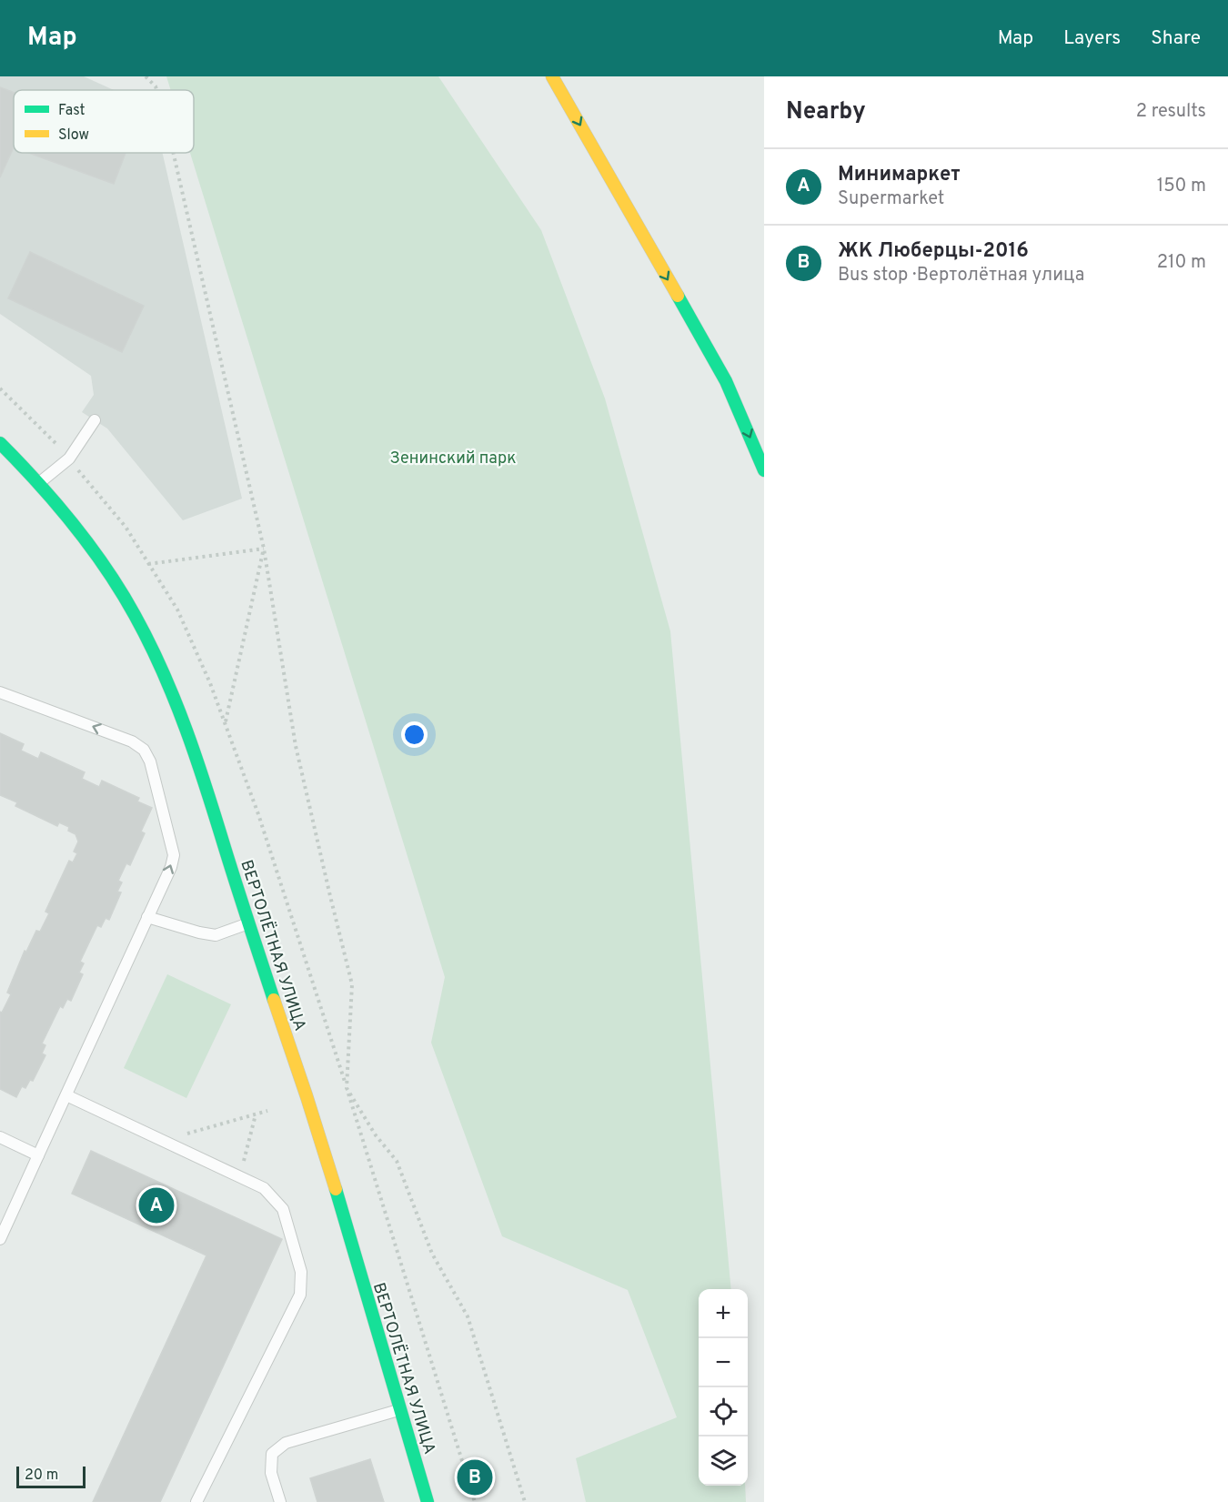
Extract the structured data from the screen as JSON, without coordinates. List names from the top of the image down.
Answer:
{
  "streets": {
    "street": ["ВЕРТОЛЁТНАЯ УЛИЦА"]
  },
  "parks": ["Зенинский парк"],
  "legend": ["Fast", "Slow"],
  "scale_bar": "20 m",
  "page": {
    "header": "Map",
    "nav": ["Map", "Layers", "Share"],
    "heading": ["Nearby", "2 results"],
    "list": [
      {
        "mark": "A",
        "name": "Минимаркет",
        "note": "Supermarket",
        "value": "150 m"
      },
      {
        "mark": "B",
        "name": "ЖК Люберцы-2016",
        "note": "Bus stop · Вертолётная улица",
        "value": "210 m"
      }
    ],
    "pins": ["A", "B"],
    "map_buttons": ["+", "−"],
    "scale": "20 m"
  }
}
